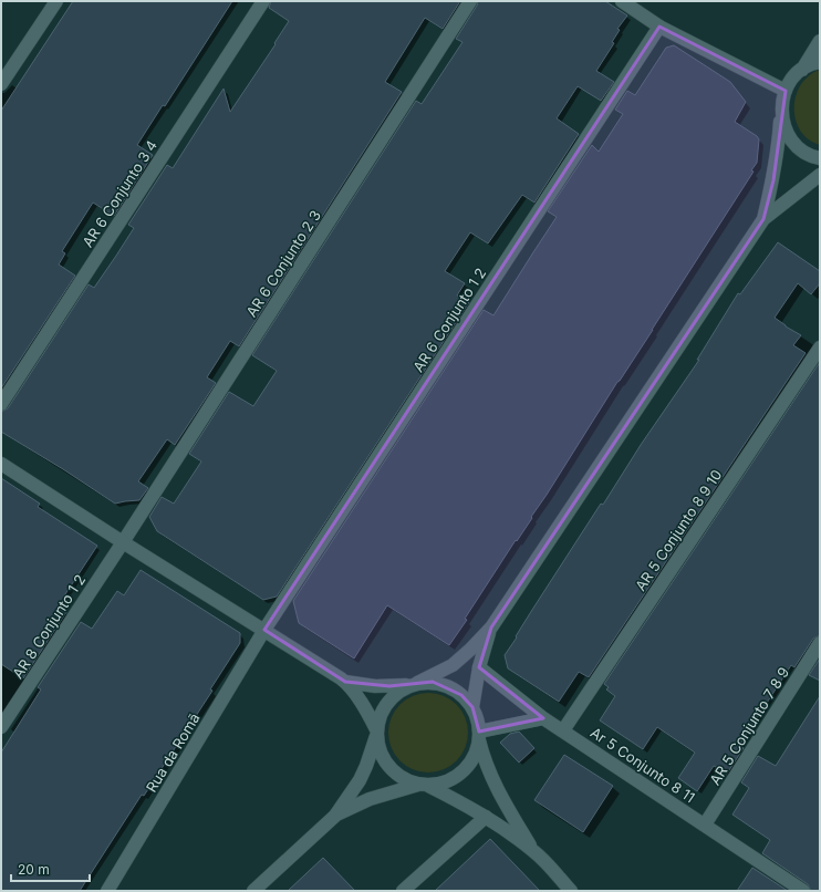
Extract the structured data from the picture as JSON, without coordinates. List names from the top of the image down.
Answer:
{
  "streets": {
    "street": [
      "AR 6 Conjunto 3 4",
      "AR 6 Conjunto 2 3",
      "AR 6 Conjunto 1 2",
      "AR 5 Conjunto 8 9 10",
      "AR 8 Conjunto 1 2",
      "AR 5 Conjunto 7 8 9",
      "Rua da Romã",
      "Ar 5 Conjunto 8 11"
    ]
  },
  "crossings": [
    ["AR 6 Conjunto 2 3", "AR 8 Conjunto 1 2"],
    ["AR 6 Conjunto 1 2", "Rua da Romã"],
    ["AR 5 Conjunto 8 9 10", "Ar 5 Conjunto 8 11"],
    ["AR 5 Conjunto 7 8 9", "Ar 5 Conjunto 8 11"]
  ],
  "scale_bar": "20 m"
}
